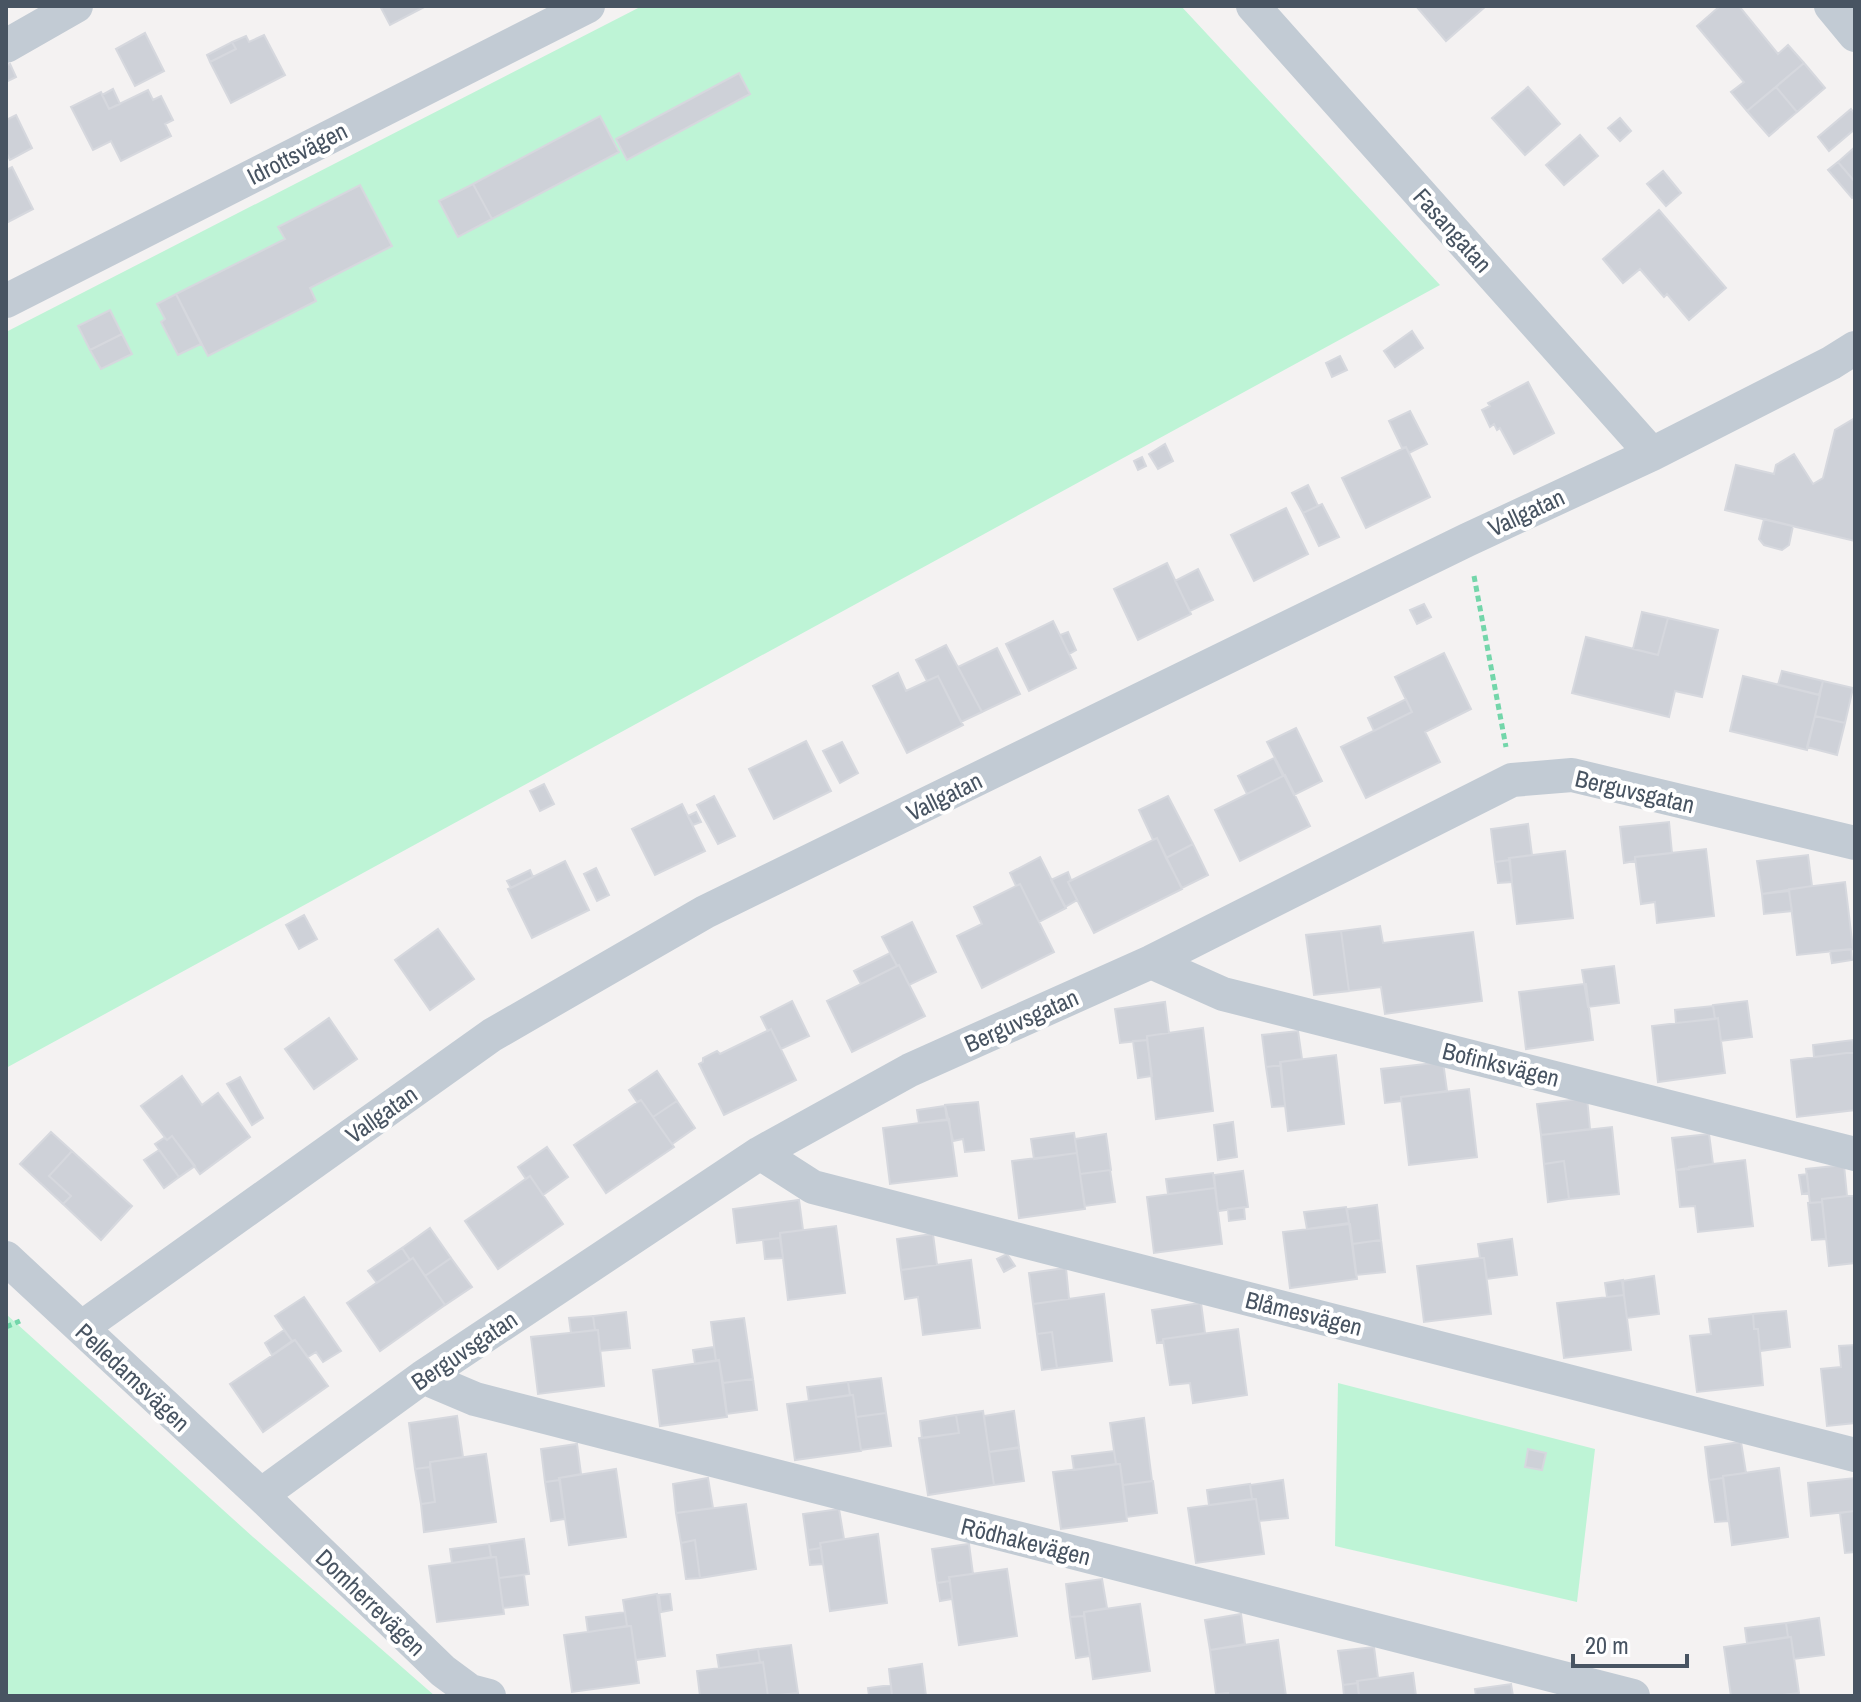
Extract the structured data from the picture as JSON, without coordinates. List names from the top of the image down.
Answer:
{
  "streets": {
    "street": [
      "Idrottsvägen",
      "Fasangatan",
      "Vallgatan",
      "Berguvsgatan",
      "Bofinksvägen",
      "Blåmesvägen",
      "Pelledamsvägen",
      "Rödhakevägen",
      "Domherrevägen"
    ]
  },
  "crossings": [
    ["Fasangatan", "Vallgatan"],
    ["Vallgatan", "Pelledamsvägen"],
    ["Berguvsgatan", "Bofinksvägen"],
    ["Berguvsgatan", "Blåmesvägen"],
    ["Berguvsgatan", "Pelledamsvägen"],
    ["Berguvsgatan", "Rödhakevägen"],
    ["Berguvsgatan", "Domherrevägen"],
    ["Pelledamsvägen", "Domherrevägen"]
  ],
  "scale_bar": "20 m"
}
